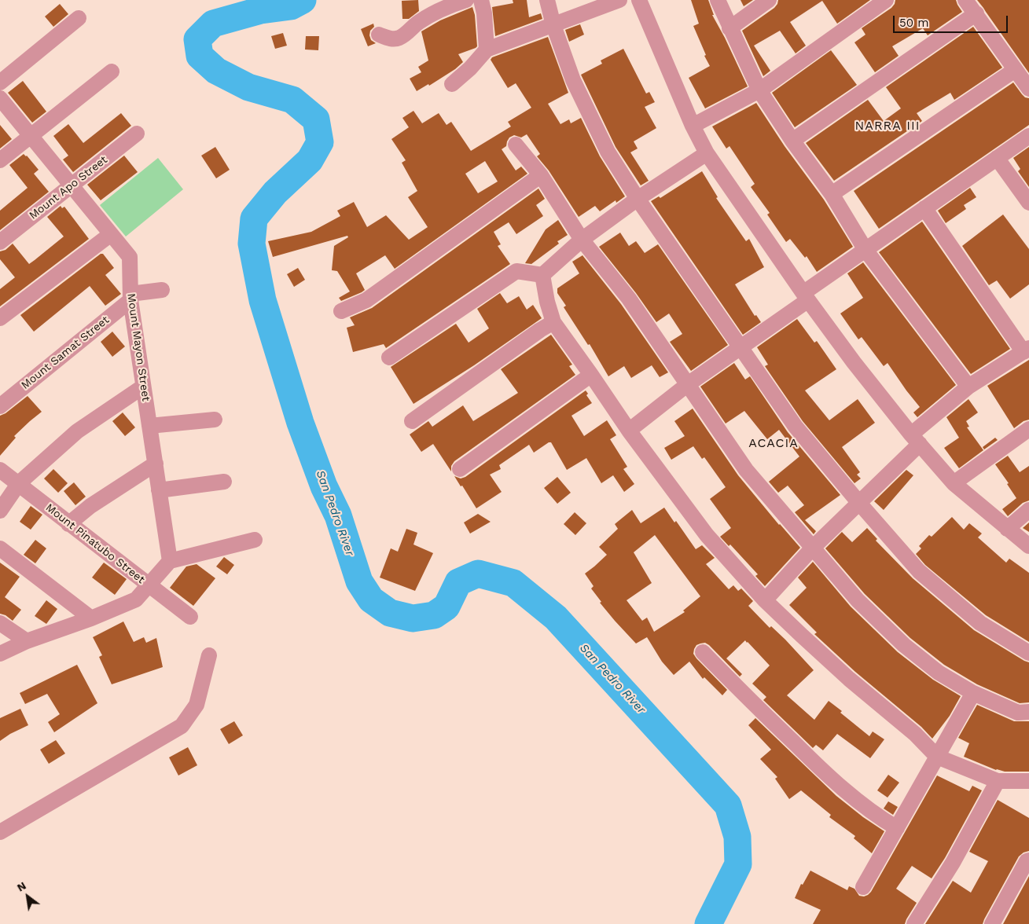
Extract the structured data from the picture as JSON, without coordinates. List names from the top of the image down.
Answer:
{
  "streets": {
    "street": [
      "Mount Apo Street",
      "Mount Mayon Street",
      "Mount Samat Street",
      "Mount Pinatubo Street"
    ]
  },
  "crossings": [
    ["Mount Apo Street", "Mount Mayon Street"],
    ["Mount Mayon Street", "Mount Samat Street"]
  ],
  "districts": ["NARRA III", "ACACIA"],
  "water": ["San Pedro River"],
  "scale_bar": "50 m",
  "north": "top left"
}
